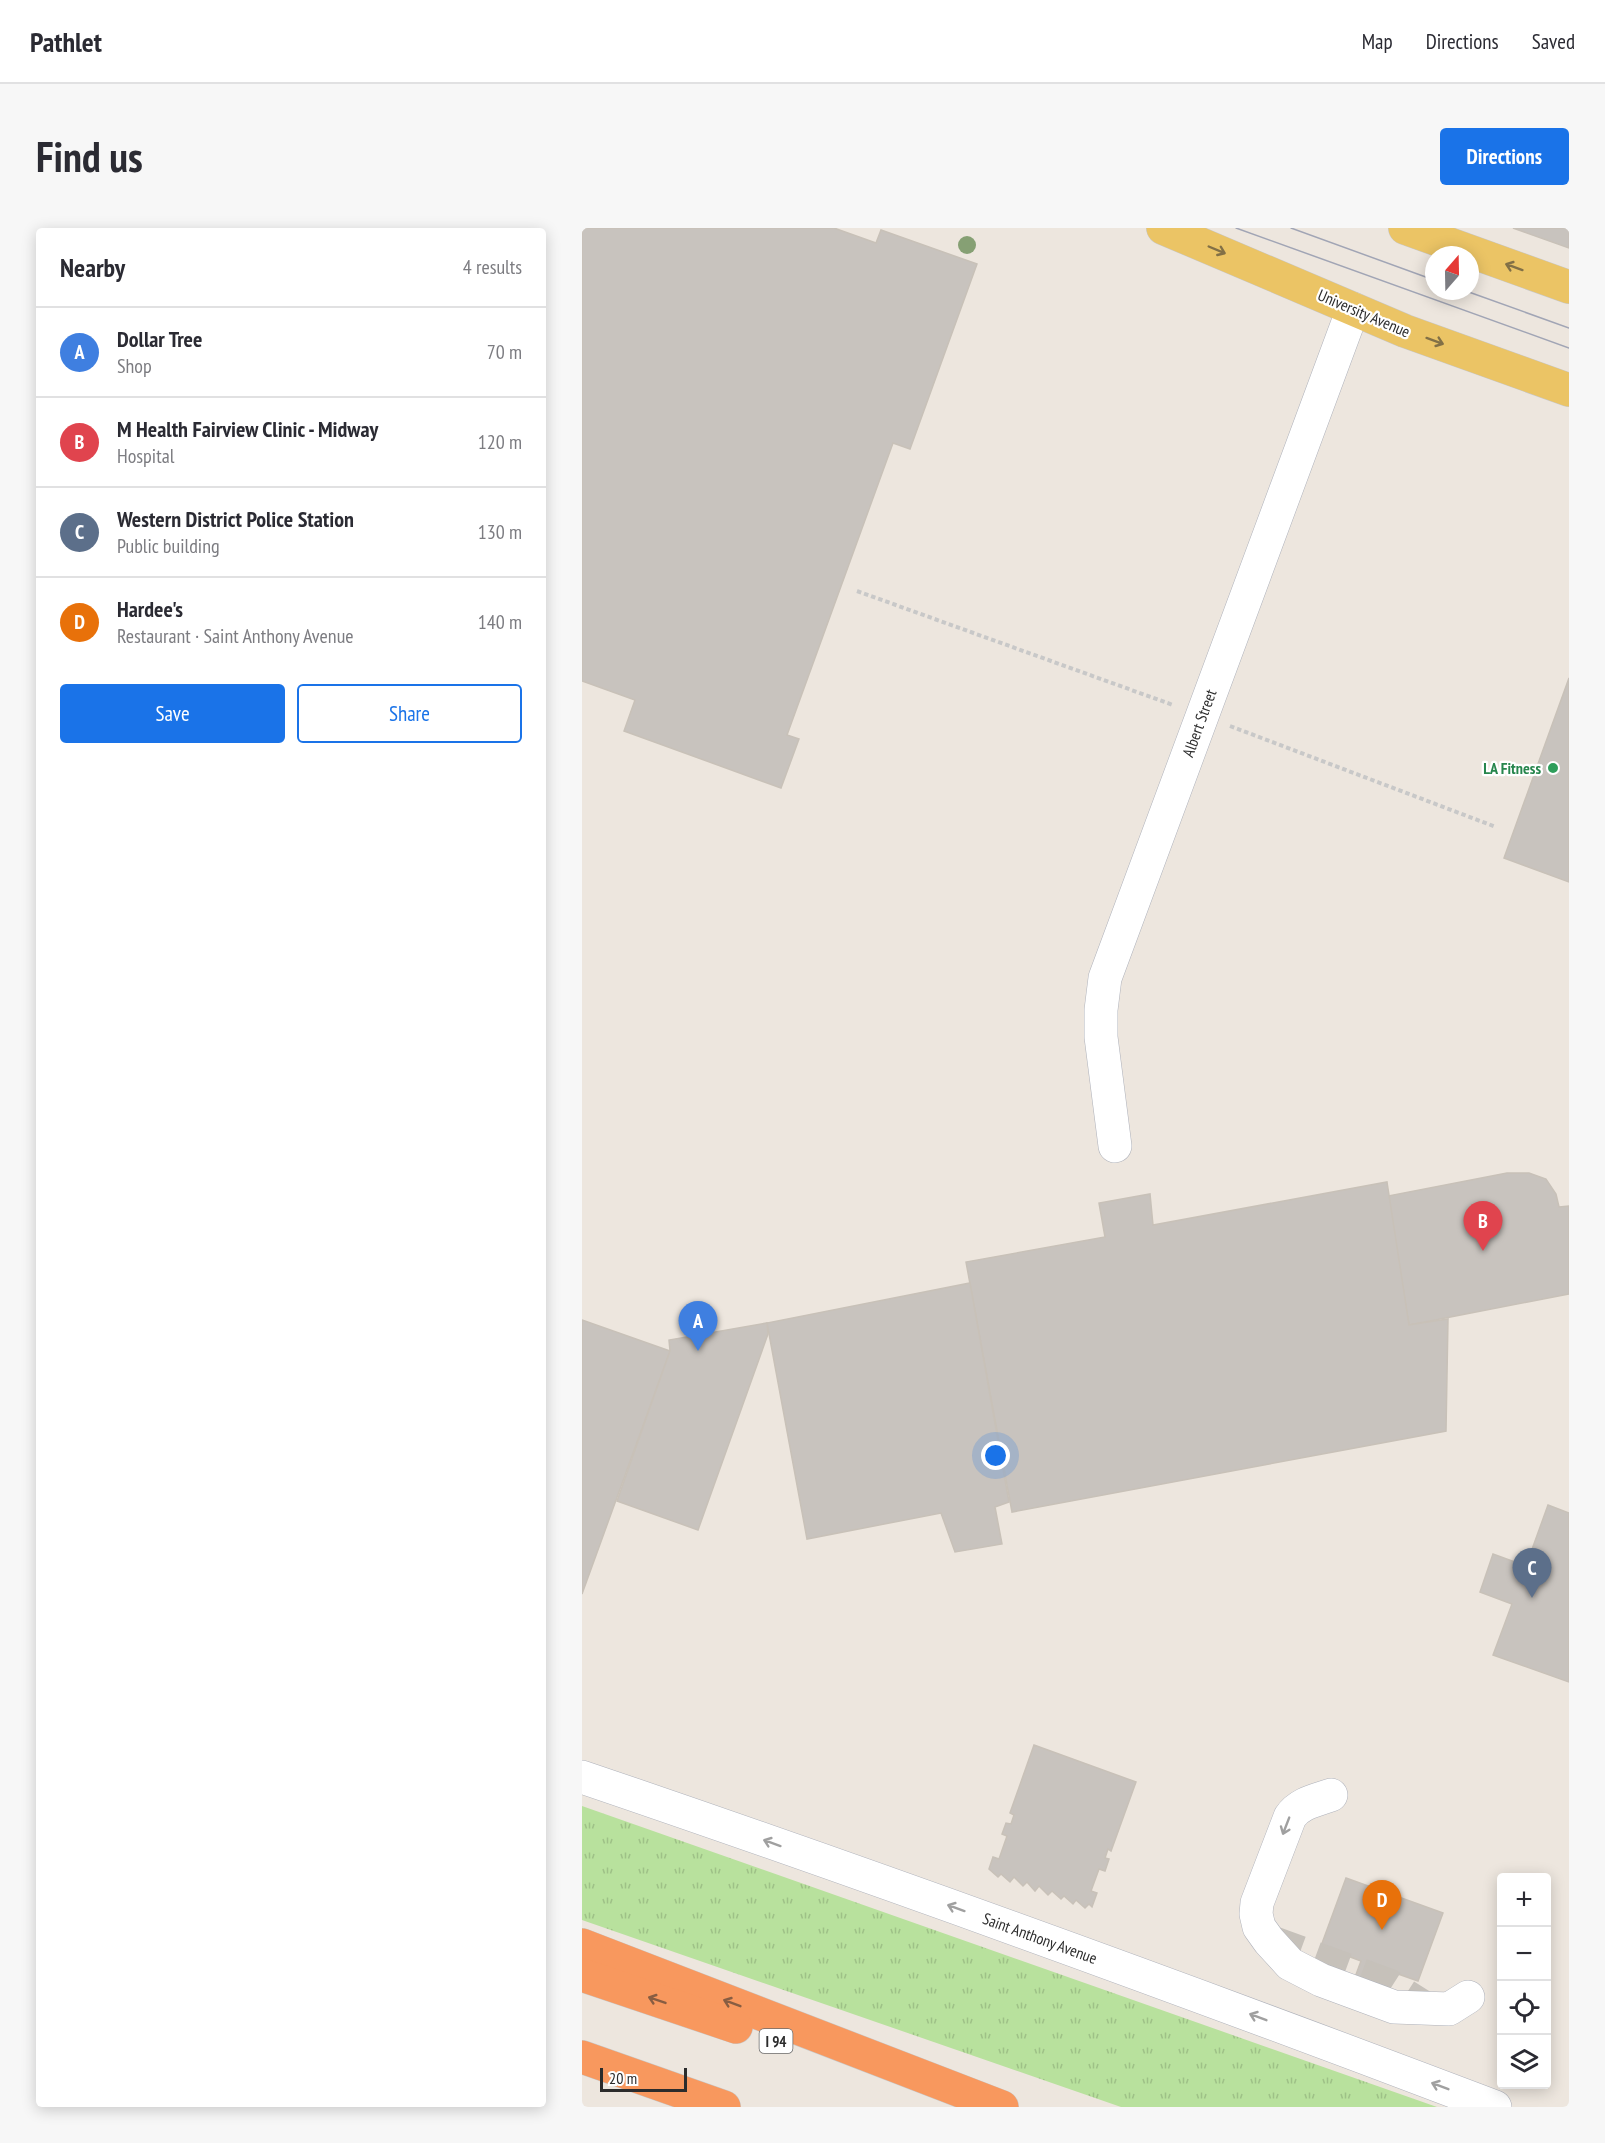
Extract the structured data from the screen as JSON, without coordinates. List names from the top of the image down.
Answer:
{
  "streets": {
    "highway": ["I 94"],
    "main road": ["University Avenue"],
    "street": ["Albert Street", "Saint Anthony Avenue"]
  },
  "crossings": [
    ["University Avenue", "Albert Street"]
  ],
  "one_way": ["Saint Anthony Avenue"],
  "places": ["LA Fitness"],
  "scale_bar": "20 m",
  "north": "top",
  "page": {
    "header": "Pathlet",
    "nav": ["Map", "Directions", "Saved"],
    "buttons": [
      "Directions",
      ["Save", "Share"]
    ],
    "title": "Find us",
    "heading": ["Nearby", "4 results"],
    "list": [
      {
        "mark": "A",
        "name": "Dollar Tree",
        "note": "Shop",
        "value": "70 m"
      },
      {
        "mark": "B",
        "name": "M Health Fairview Clinic - Midway",
        "note": "Hospital",
        "value": "120 m"
      },
      {
        "mark": "C",
        "name": "Western District Police Station",
        "note": "Public building",
        "value": "130 m"
      },
      {
        "mark": "D",
        "name": "Hardee's",
        "note": "Restaurant · Saint Anthony Avenue",
        "value": "140 m"
      }
    ],
    "pins": [
      "B",
      "A",
      "C",
      "D"
    ],
    "map_buttons": ["+", "−"],
    "scale": "20 m"
  }
}
